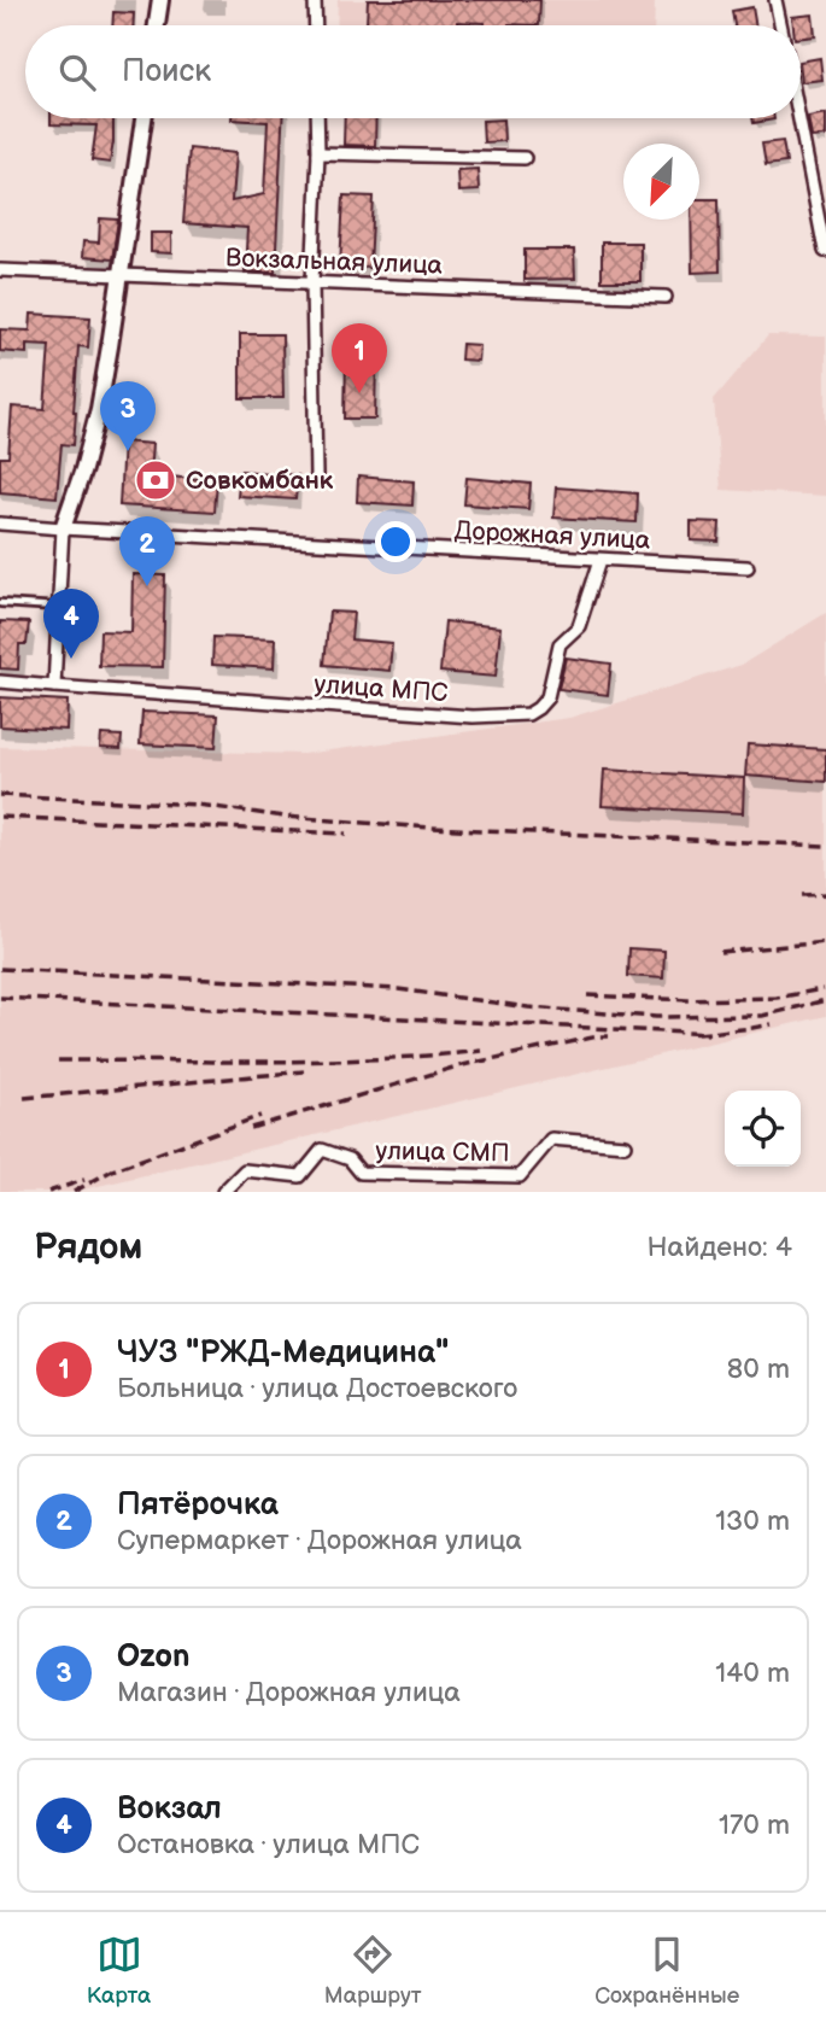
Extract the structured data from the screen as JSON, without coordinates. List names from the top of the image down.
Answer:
{
  "streets": {
    "street": [
      "Вокзальная улица",
      "Дорожная улица",
      "улица МПС",
      "улица СМП"
    ]
  },
  "crossings": [
    ["Дорожная улица", "улица МПС"]
  ],
  "places": {
    "bank": ["Совкомбанк"]
  },
  "north": "bottom left",
  "page": {
    "search": "Поиск",
    "pins": [
      "1",
      "3",
      "2",
      "4"
    ],
    "heading": ["Рядом", "Найдено: 4"],
    "list": [
      {
        "mark": "1",
        "name": "ЧУЗ \"РЖД-Медицина\"",
        "note": "Больница · улица Достоевского",
        "value": "80 m"
      },
      {
        "mark": "2",
        "name": "Пятёрочка",
        "note": "Супермаркет · Дорожная улица",
        "value": "130 m"
      },
      {
        "mark": "3",
        "name": "Ozon",
        "note": "Магазин · Дорожная улица",
        "value": "140 m"
      },
      {
        "mark": "4",
        "name": "Вокзал",
        "note": "Остановка · улица МПС",
        "value": "170 m"
      }
    ],
    "nav": ["Карта", "Маршрут", "Сохранённые"]
  }
}
